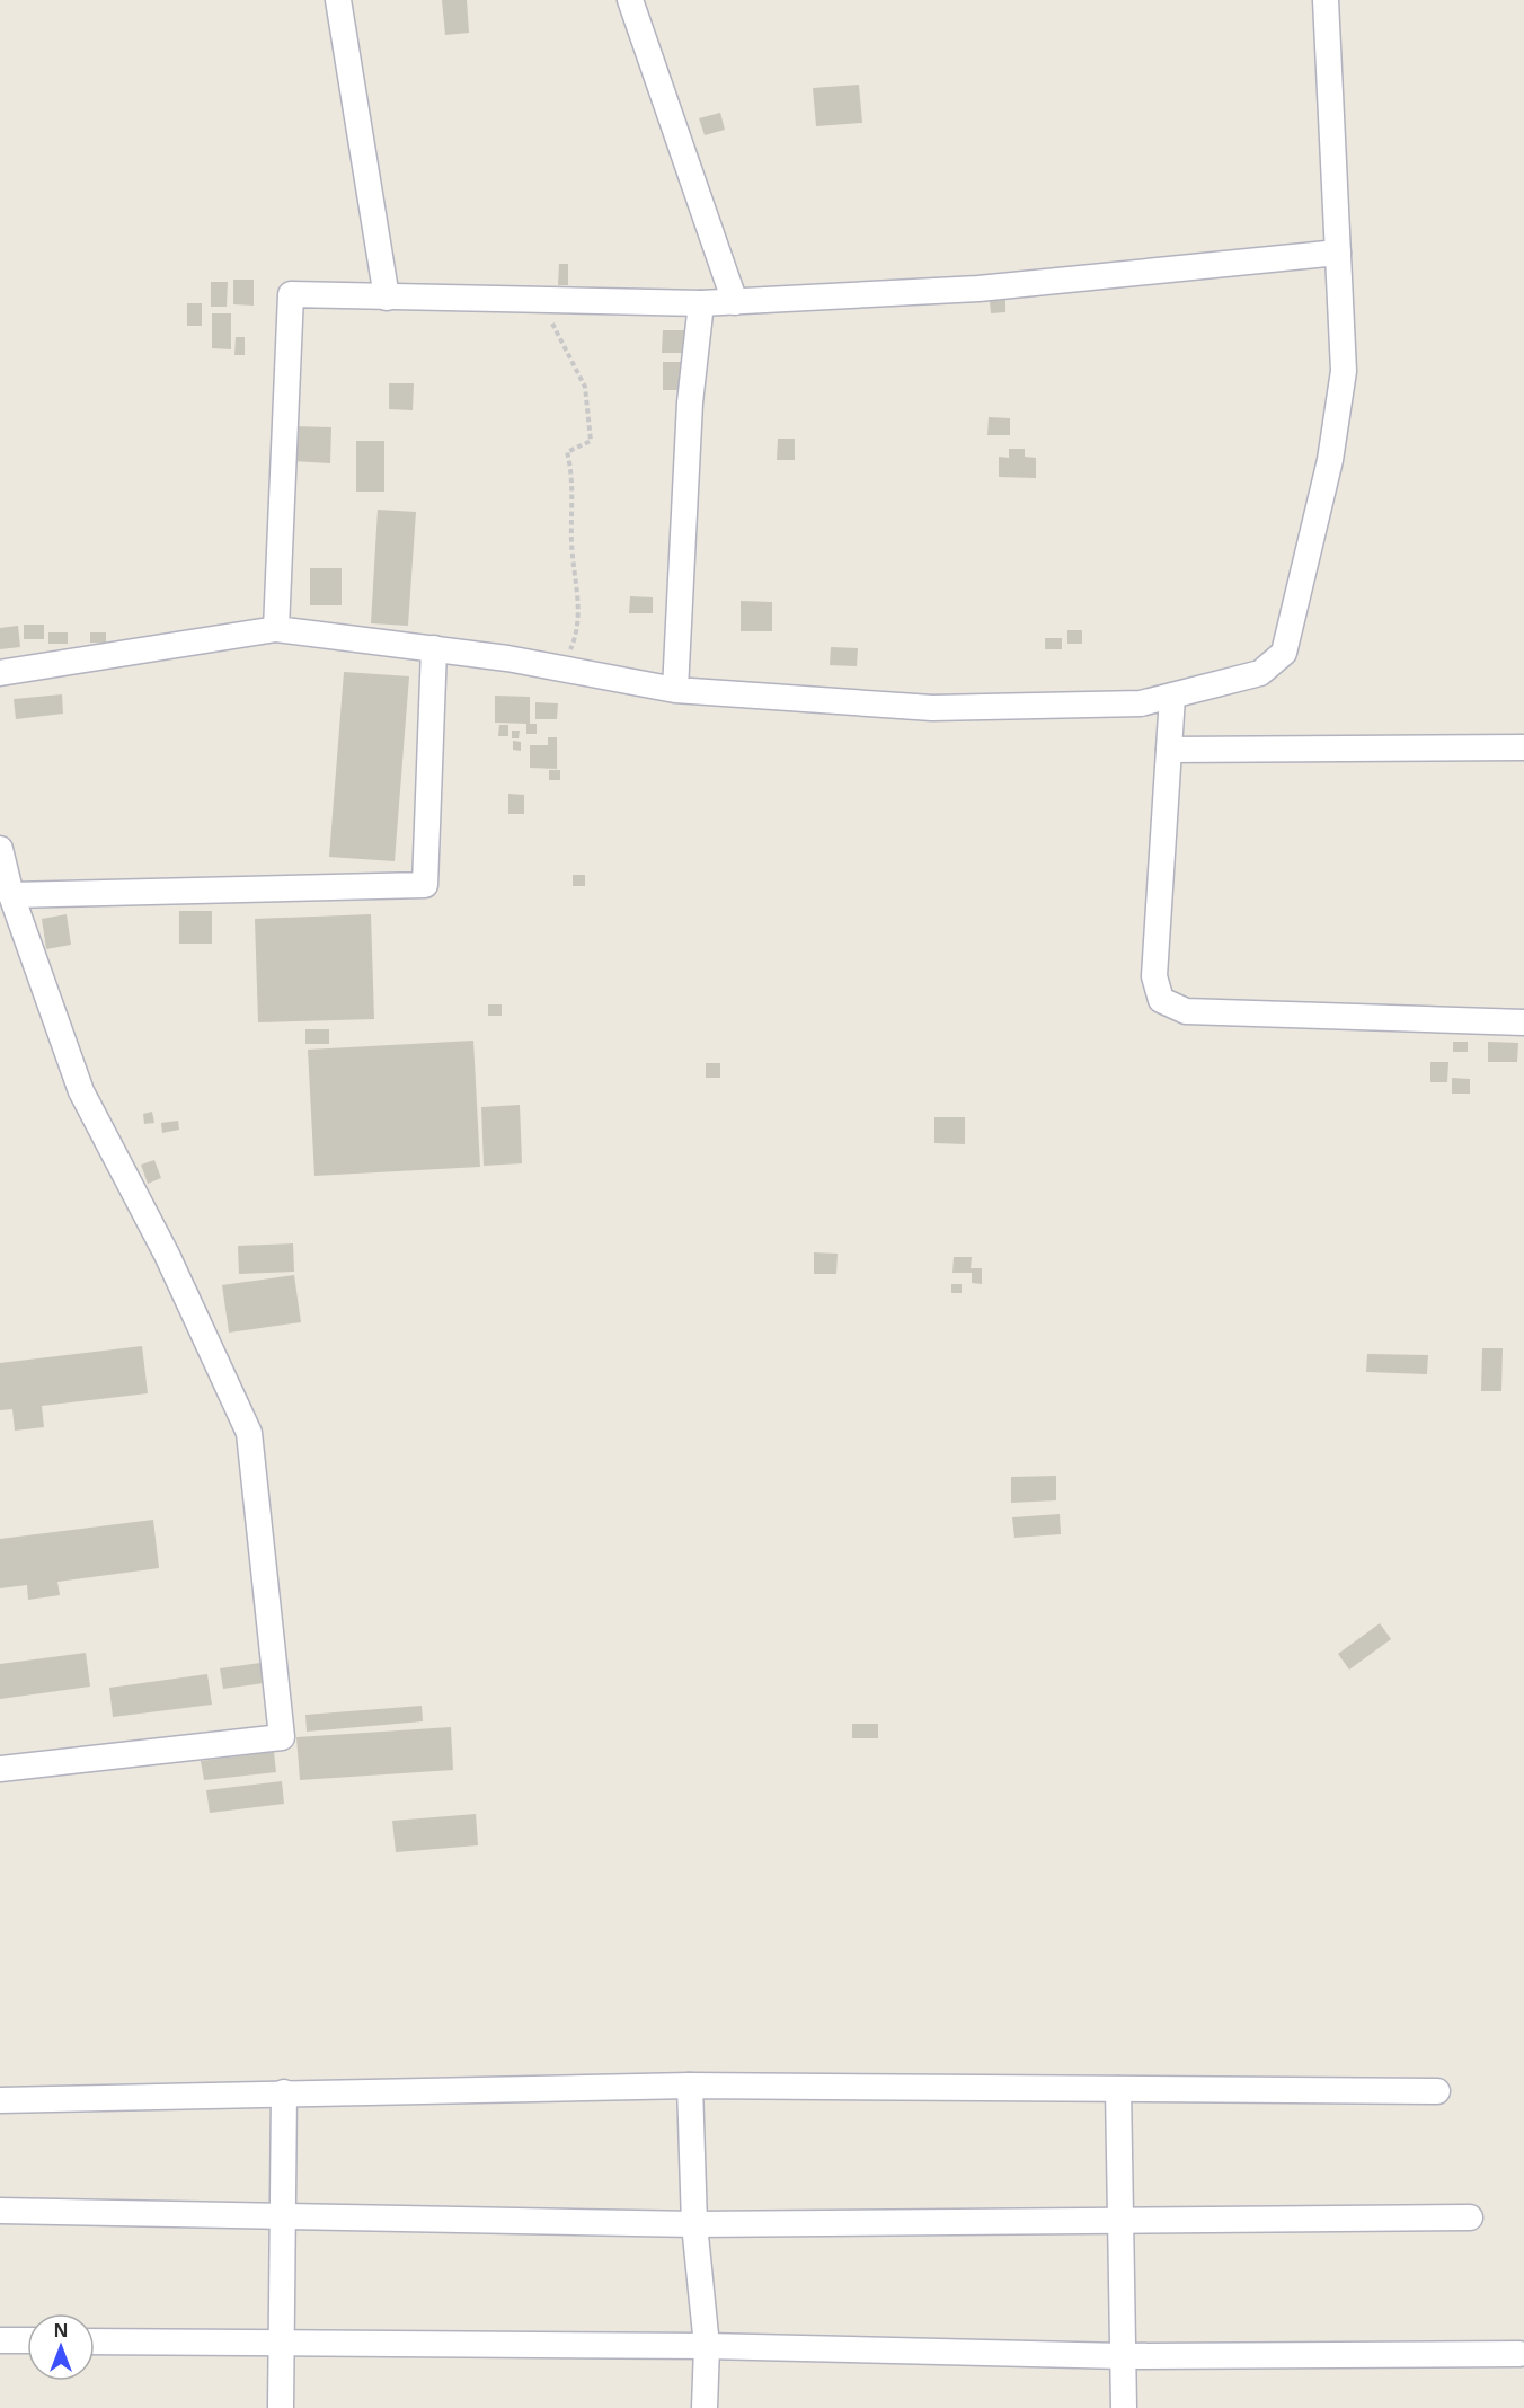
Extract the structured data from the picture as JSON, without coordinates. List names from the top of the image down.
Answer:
{
  "north": "top"
}
